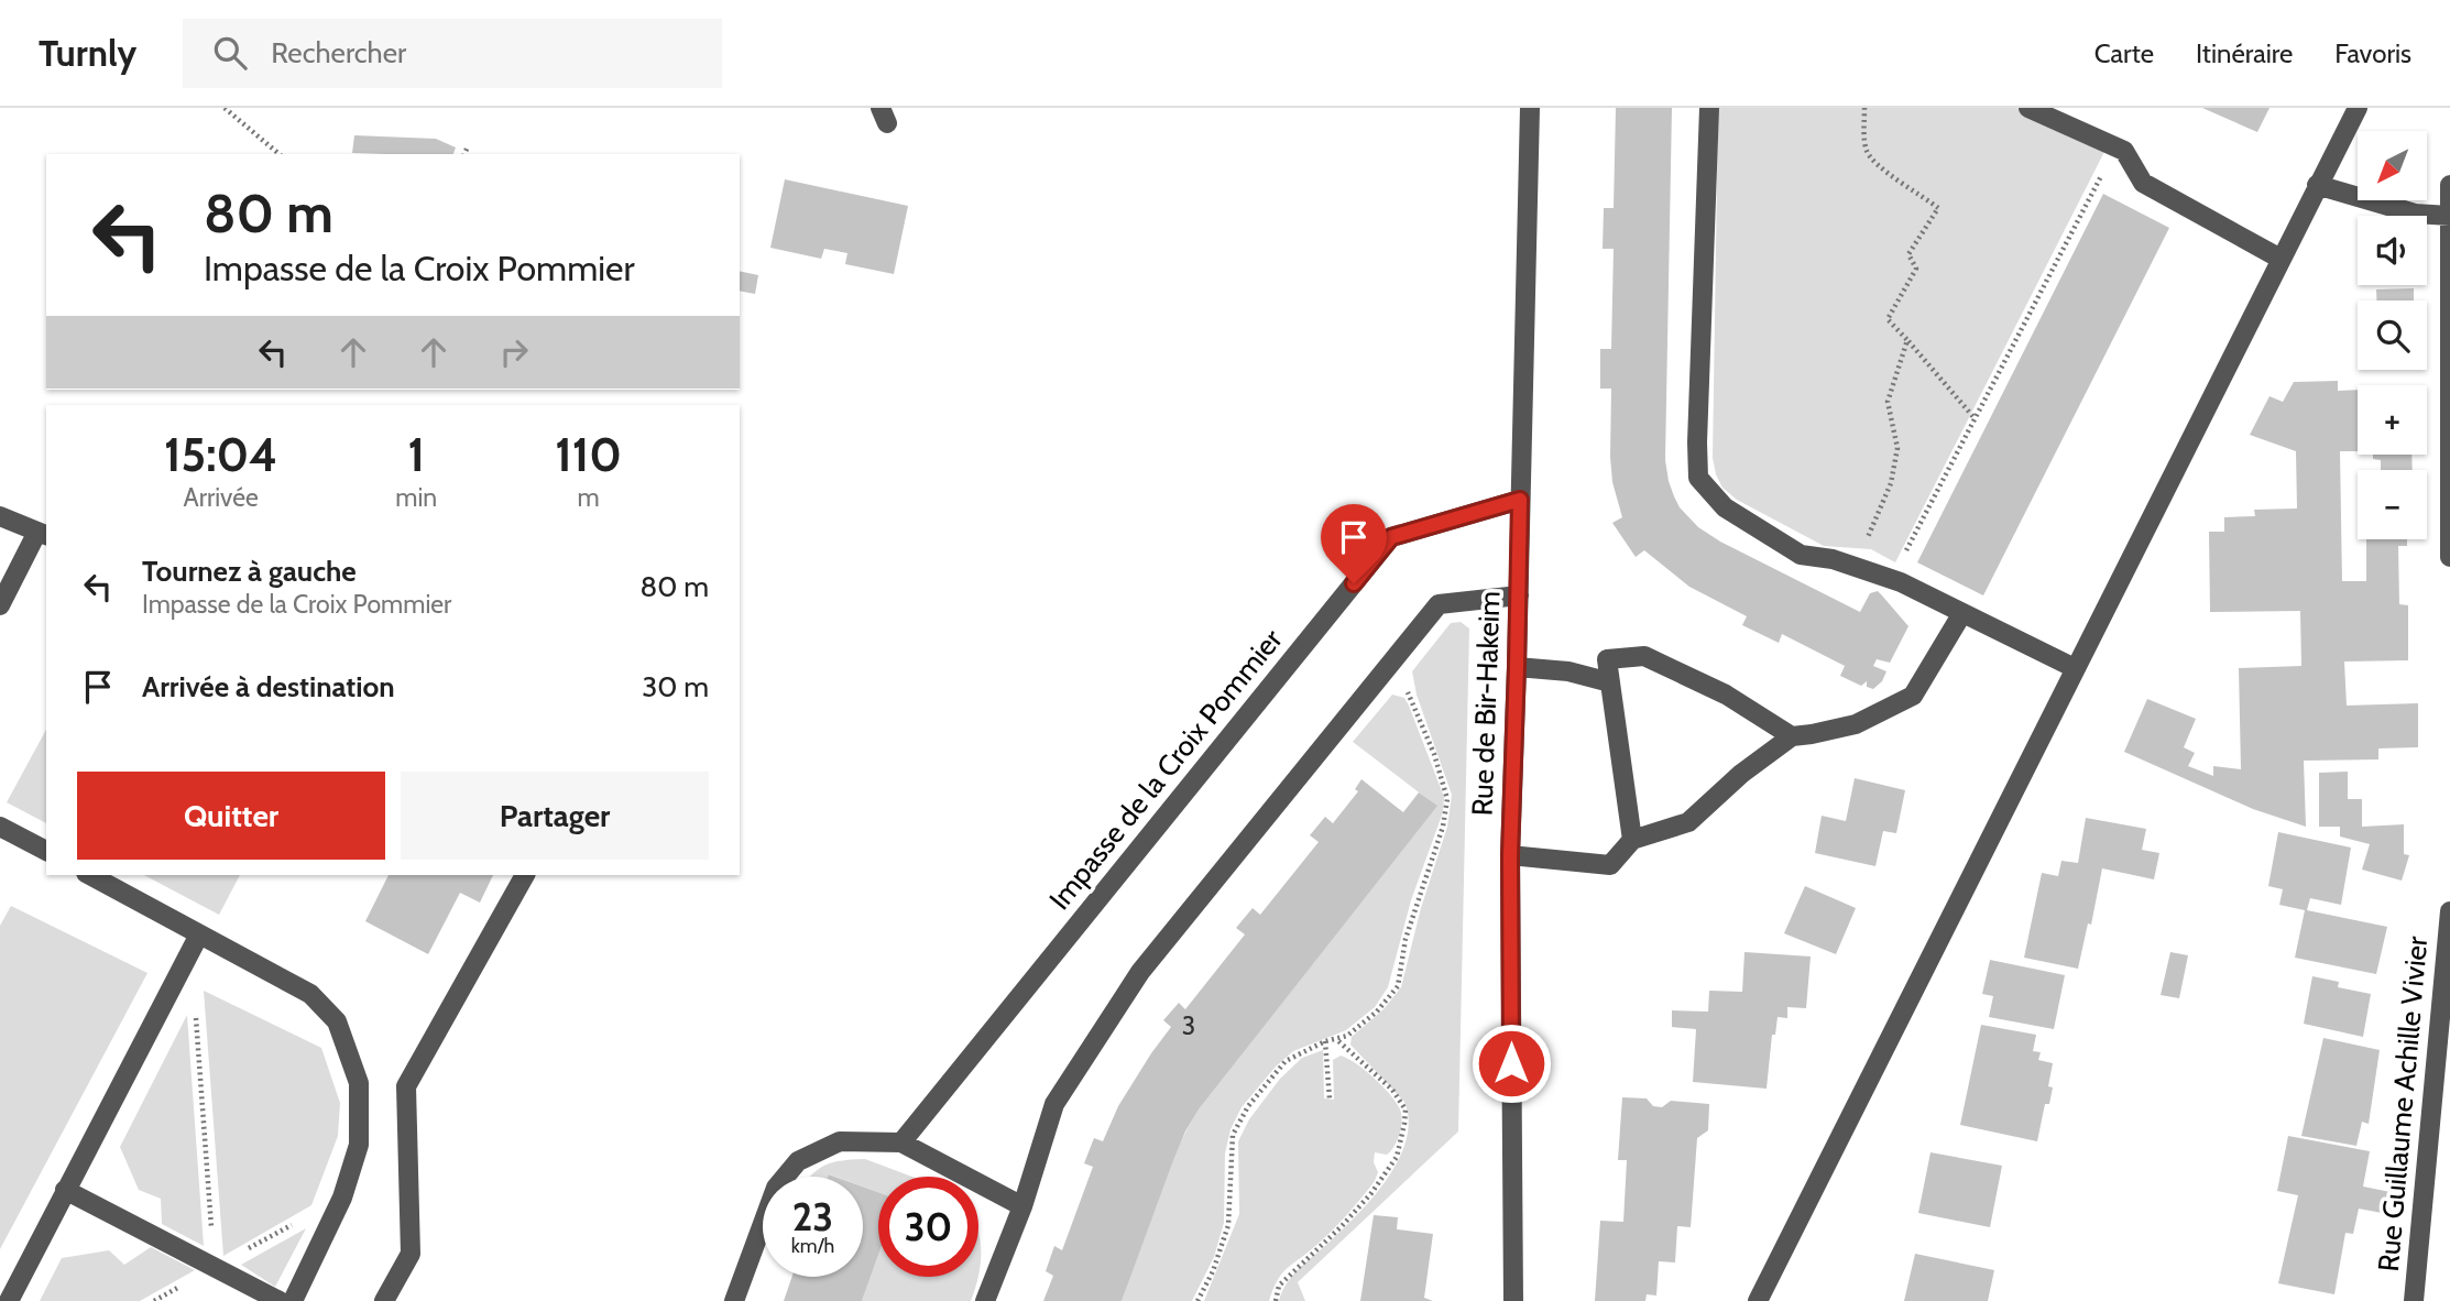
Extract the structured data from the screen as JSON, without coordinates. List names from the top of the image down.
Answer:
{
  "streets": {
    "street": ["Rue de Bir-Hakeim", "Impasse de la Croix Pommier", "Rue Guillaume Achille Vivier"]
  },
  "crossings": [
    ["Rue de Bir-Hakeim", "Impasse de la Croix Pommier"]
  ],
  "house_numbers": ["3"],
  "north": "bottom left",
  "page": {
    "header": "Turnly",
    "search": "Rechercher",
    "nav": ["Carte", "Itinéraire", "Favoris"],
    "map_buttons": ["+", "−"],
    "turn": ["80 m", "Impasse de la Croix Pommier"],
    "eta": [
      "15:04",
      "Arrivée",
      "1",
      "min",
      "110",
      "m"
    ],
    "list": [
      {
        "name": "Tournez à gauche",
        "note": "Impasse de la Croix Pommier",
        "value": "80 m"
      },
      {
        "name": "Arrivée à destination",
        "value": "30 m"
      }
    ],
    "buttons": ["Quitter", "Partager"],
    "speed": "23 km/h",
    "limit": "30"
  }
}
